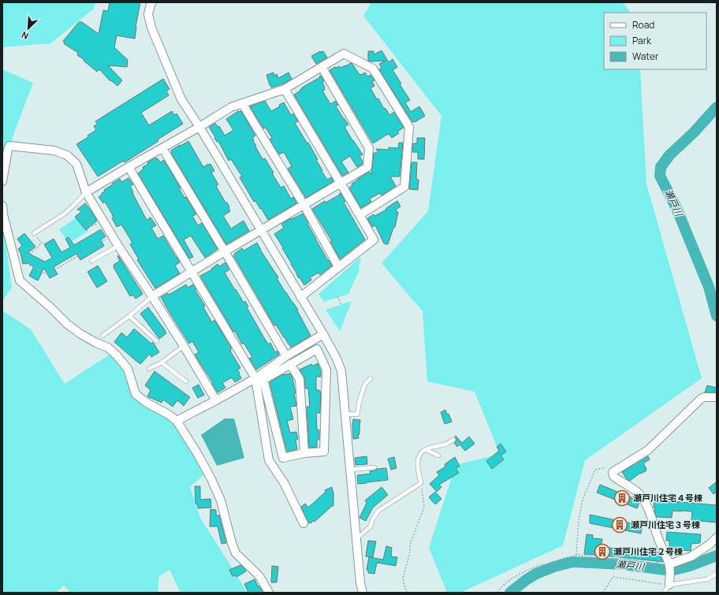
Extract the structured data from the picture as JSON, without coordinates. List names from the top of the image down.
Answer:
{
  "water": ["瀬戸川"],
  "places": {
    "building": ["瀬戸川住宅４号棟", "瀬戸川住宅３号棟", "瀬戸川住宅２号棟"]
  },
  "legend": ["Road", "Park", "Water"],
  "north": "bottom left"
}
